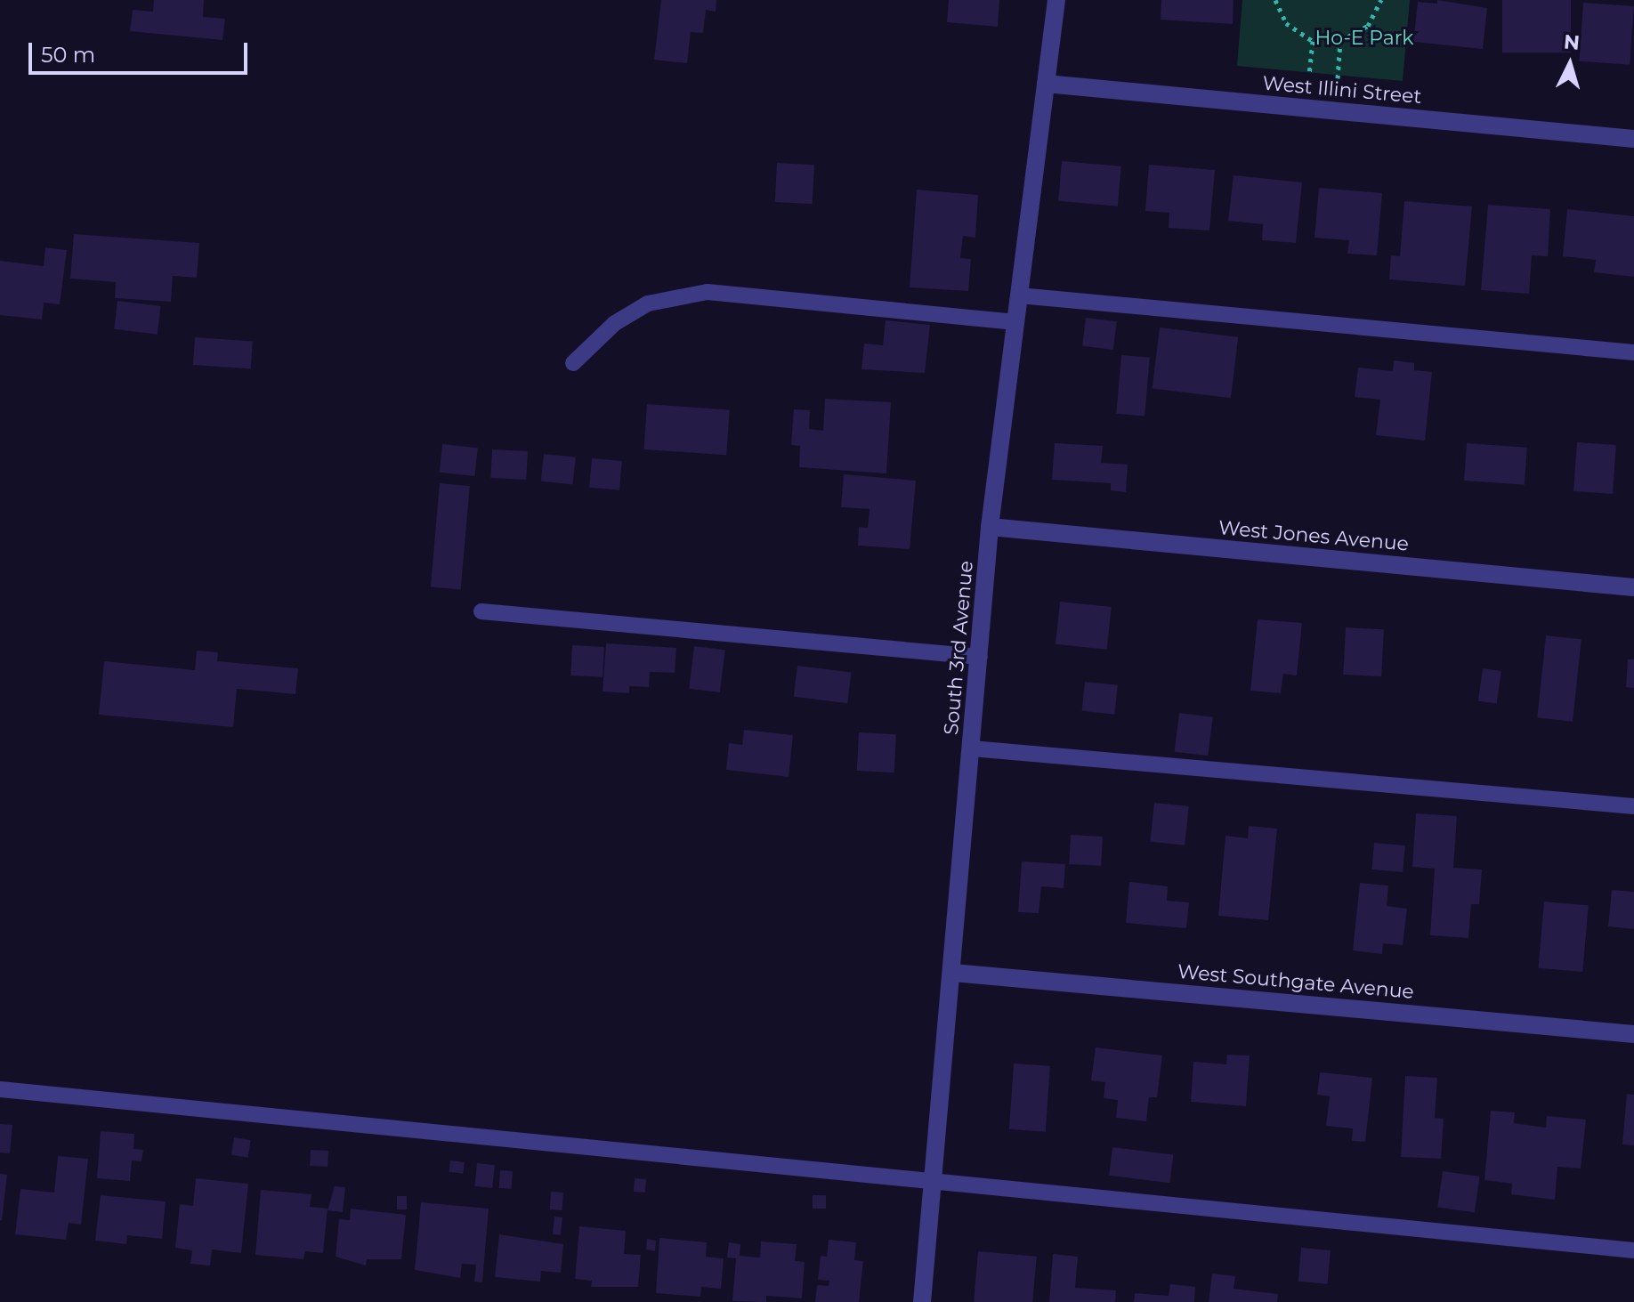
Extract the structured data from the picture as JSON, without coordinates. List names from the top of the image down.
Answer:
{
  "streets": {
    "street": [
      "West Illini Street",
      "West Jones Avenue",
      "South 3rd Avenue",
      "West Southgate Avenue"
    ]
  },
  "crossings": [
    ["West Illini Street", "South 3rd Avenue"],
    ["West Jones Avenue", "South 3rd Avenue"],
    ["South 3rd Avenue", "West Southgate Avenue"]
  ],
  "parks": ["Ho-E Park"],
  "scale_bar": "50 m",
  "north": "top"
}
